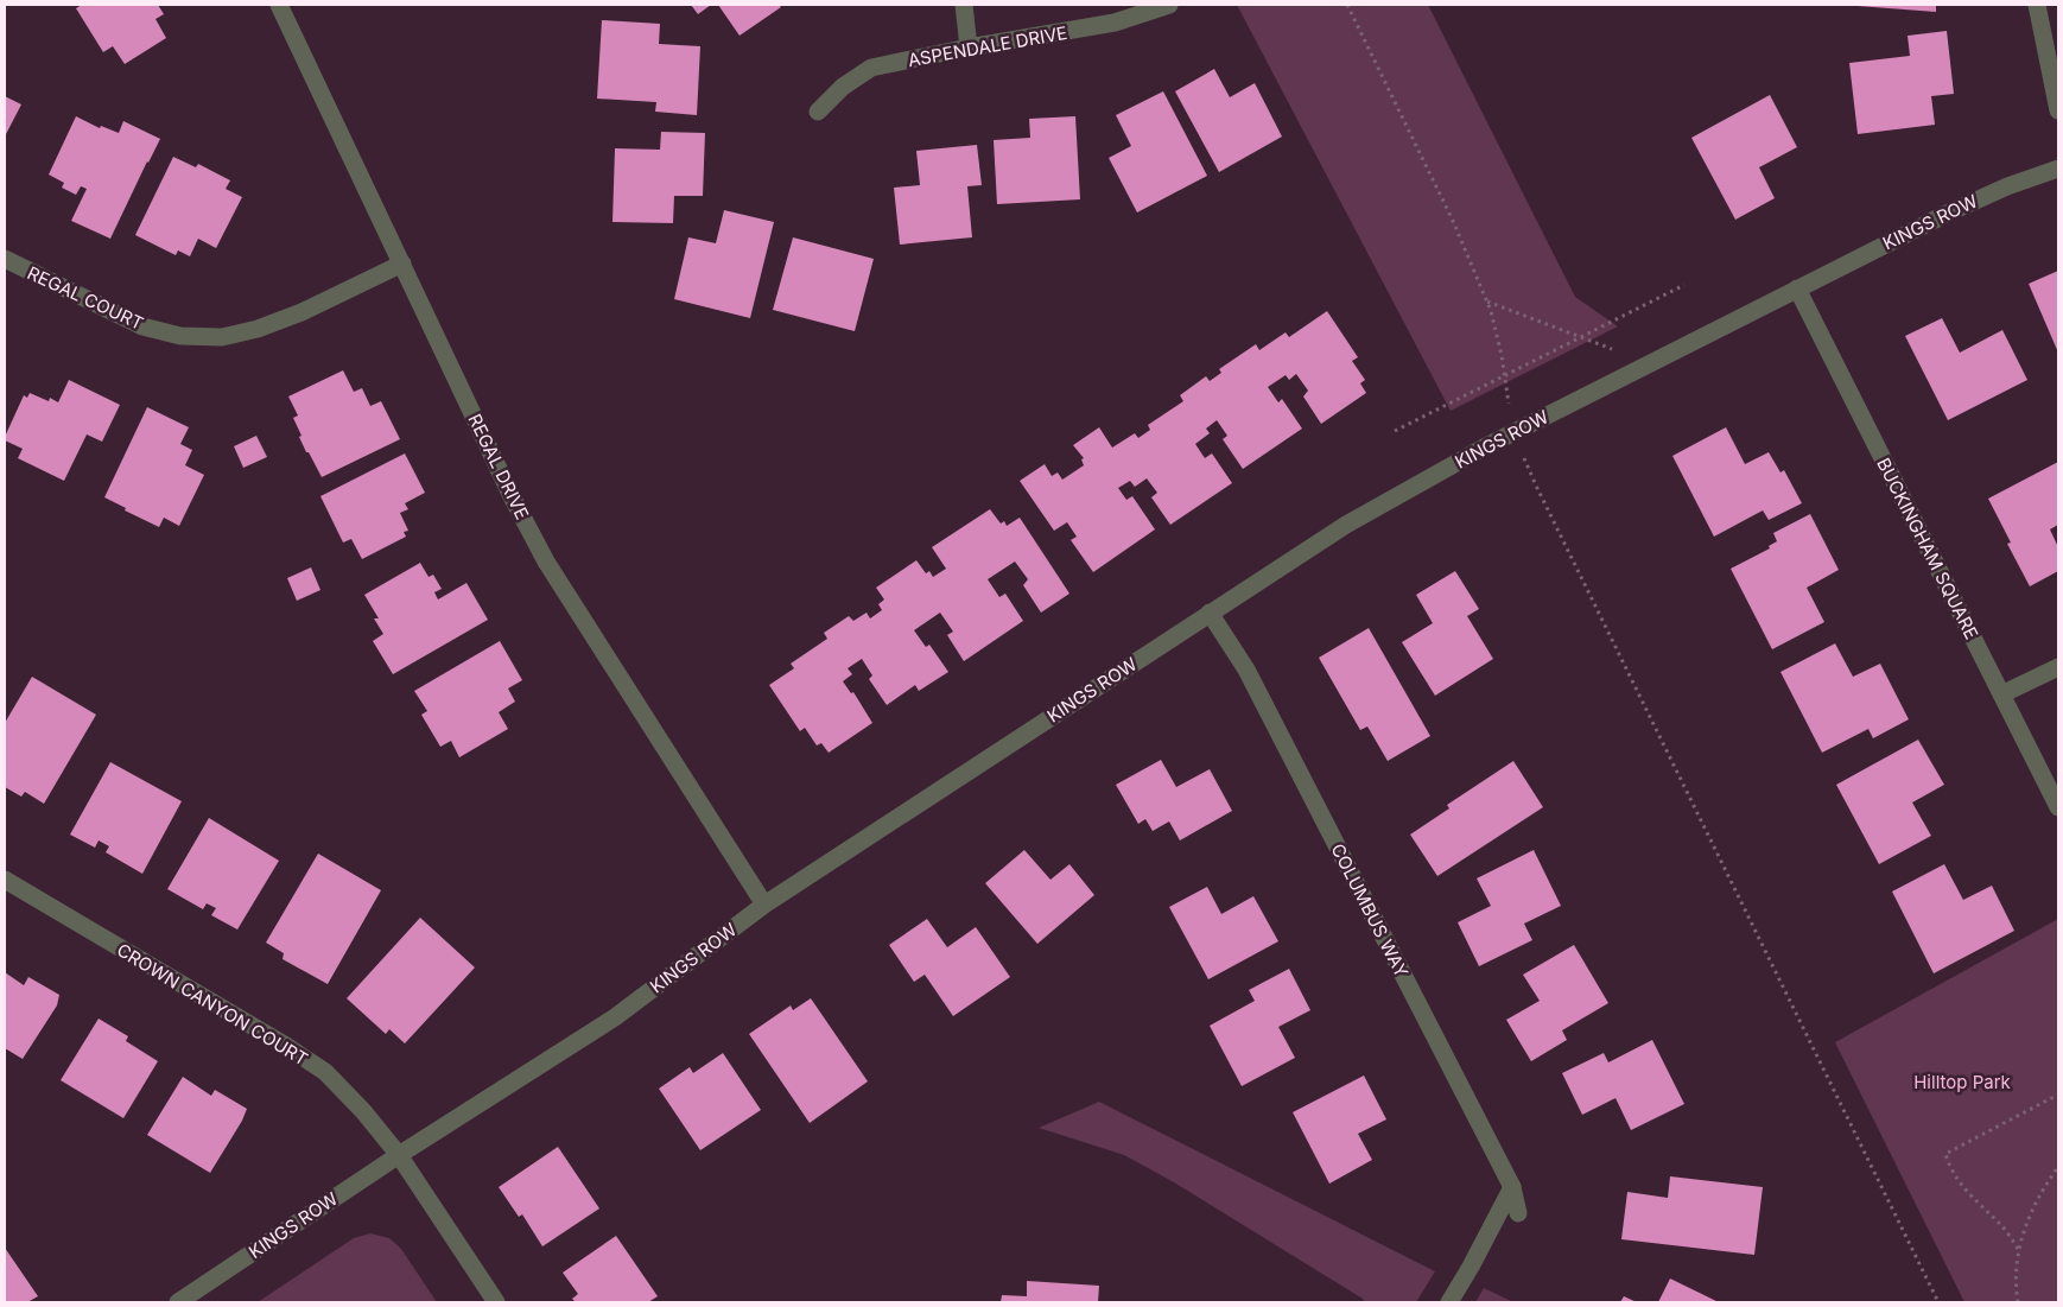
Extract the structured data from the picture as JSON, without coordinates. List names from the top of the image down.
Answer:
{
  "streets": {
    "street": [
      "ASPENDALE DRIVE",
      "KINGS ROW",
      "REGAL COURT",
      "REGAL DRIVE",
      "BUCKINGHAM SQUARE",
      "COLUMBUS WAY",
      "CROWN CANYON COURT"
    ]
  },
  "crossings": [
    ["KINGS ROW", "REGAL DRIVE"],
    ["KINGS ROW", "BUCKINGHAM SQUARE"],
    ["KINGS ROW", "COLUMBUS WAY"],
    ["KINGS ROW", "CROWN CANYON COURT"],
    ["REGAL COURT", "REGAL DRIVE"]
  ],
  "parks": ["Hilltop Park"]
}
